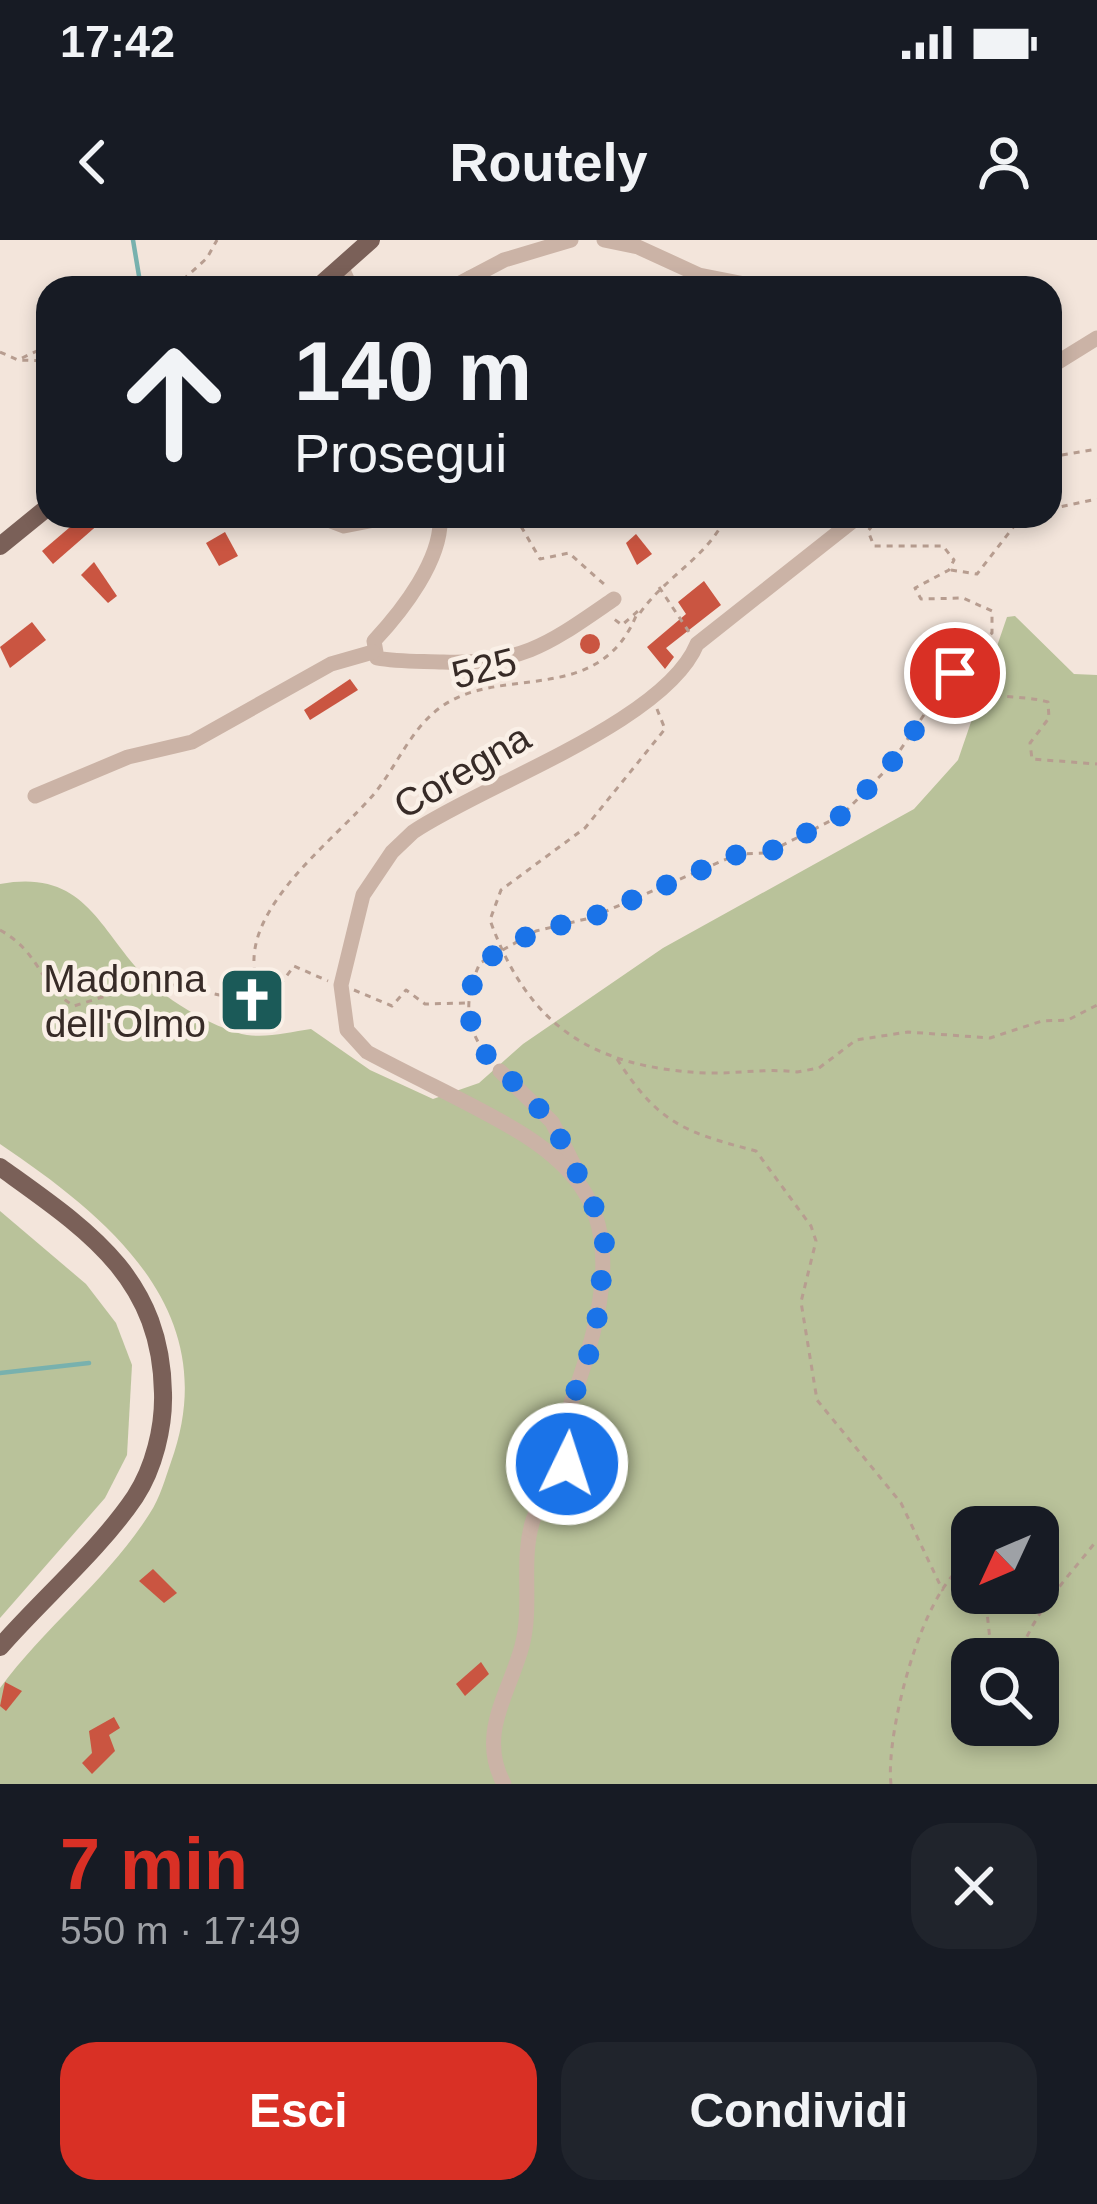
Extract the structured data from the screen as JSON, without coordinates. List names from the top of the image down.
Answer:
{
  "streets": {
    "street": ["Coregna"],
    "path": ["525"]
  },
  "places": {
    "church": ["Madonna dell'Olmo"]
  },
  "north": "bottom left",
  "page": {
    "status": "17:42",
    "header": "Routely",
    "turn": ["140 m", "Prosegui"],
    "heading": ["7 min", "550 m · 17:49"],
    "buttons": ["Esci", "Condividi"]
  }
}
